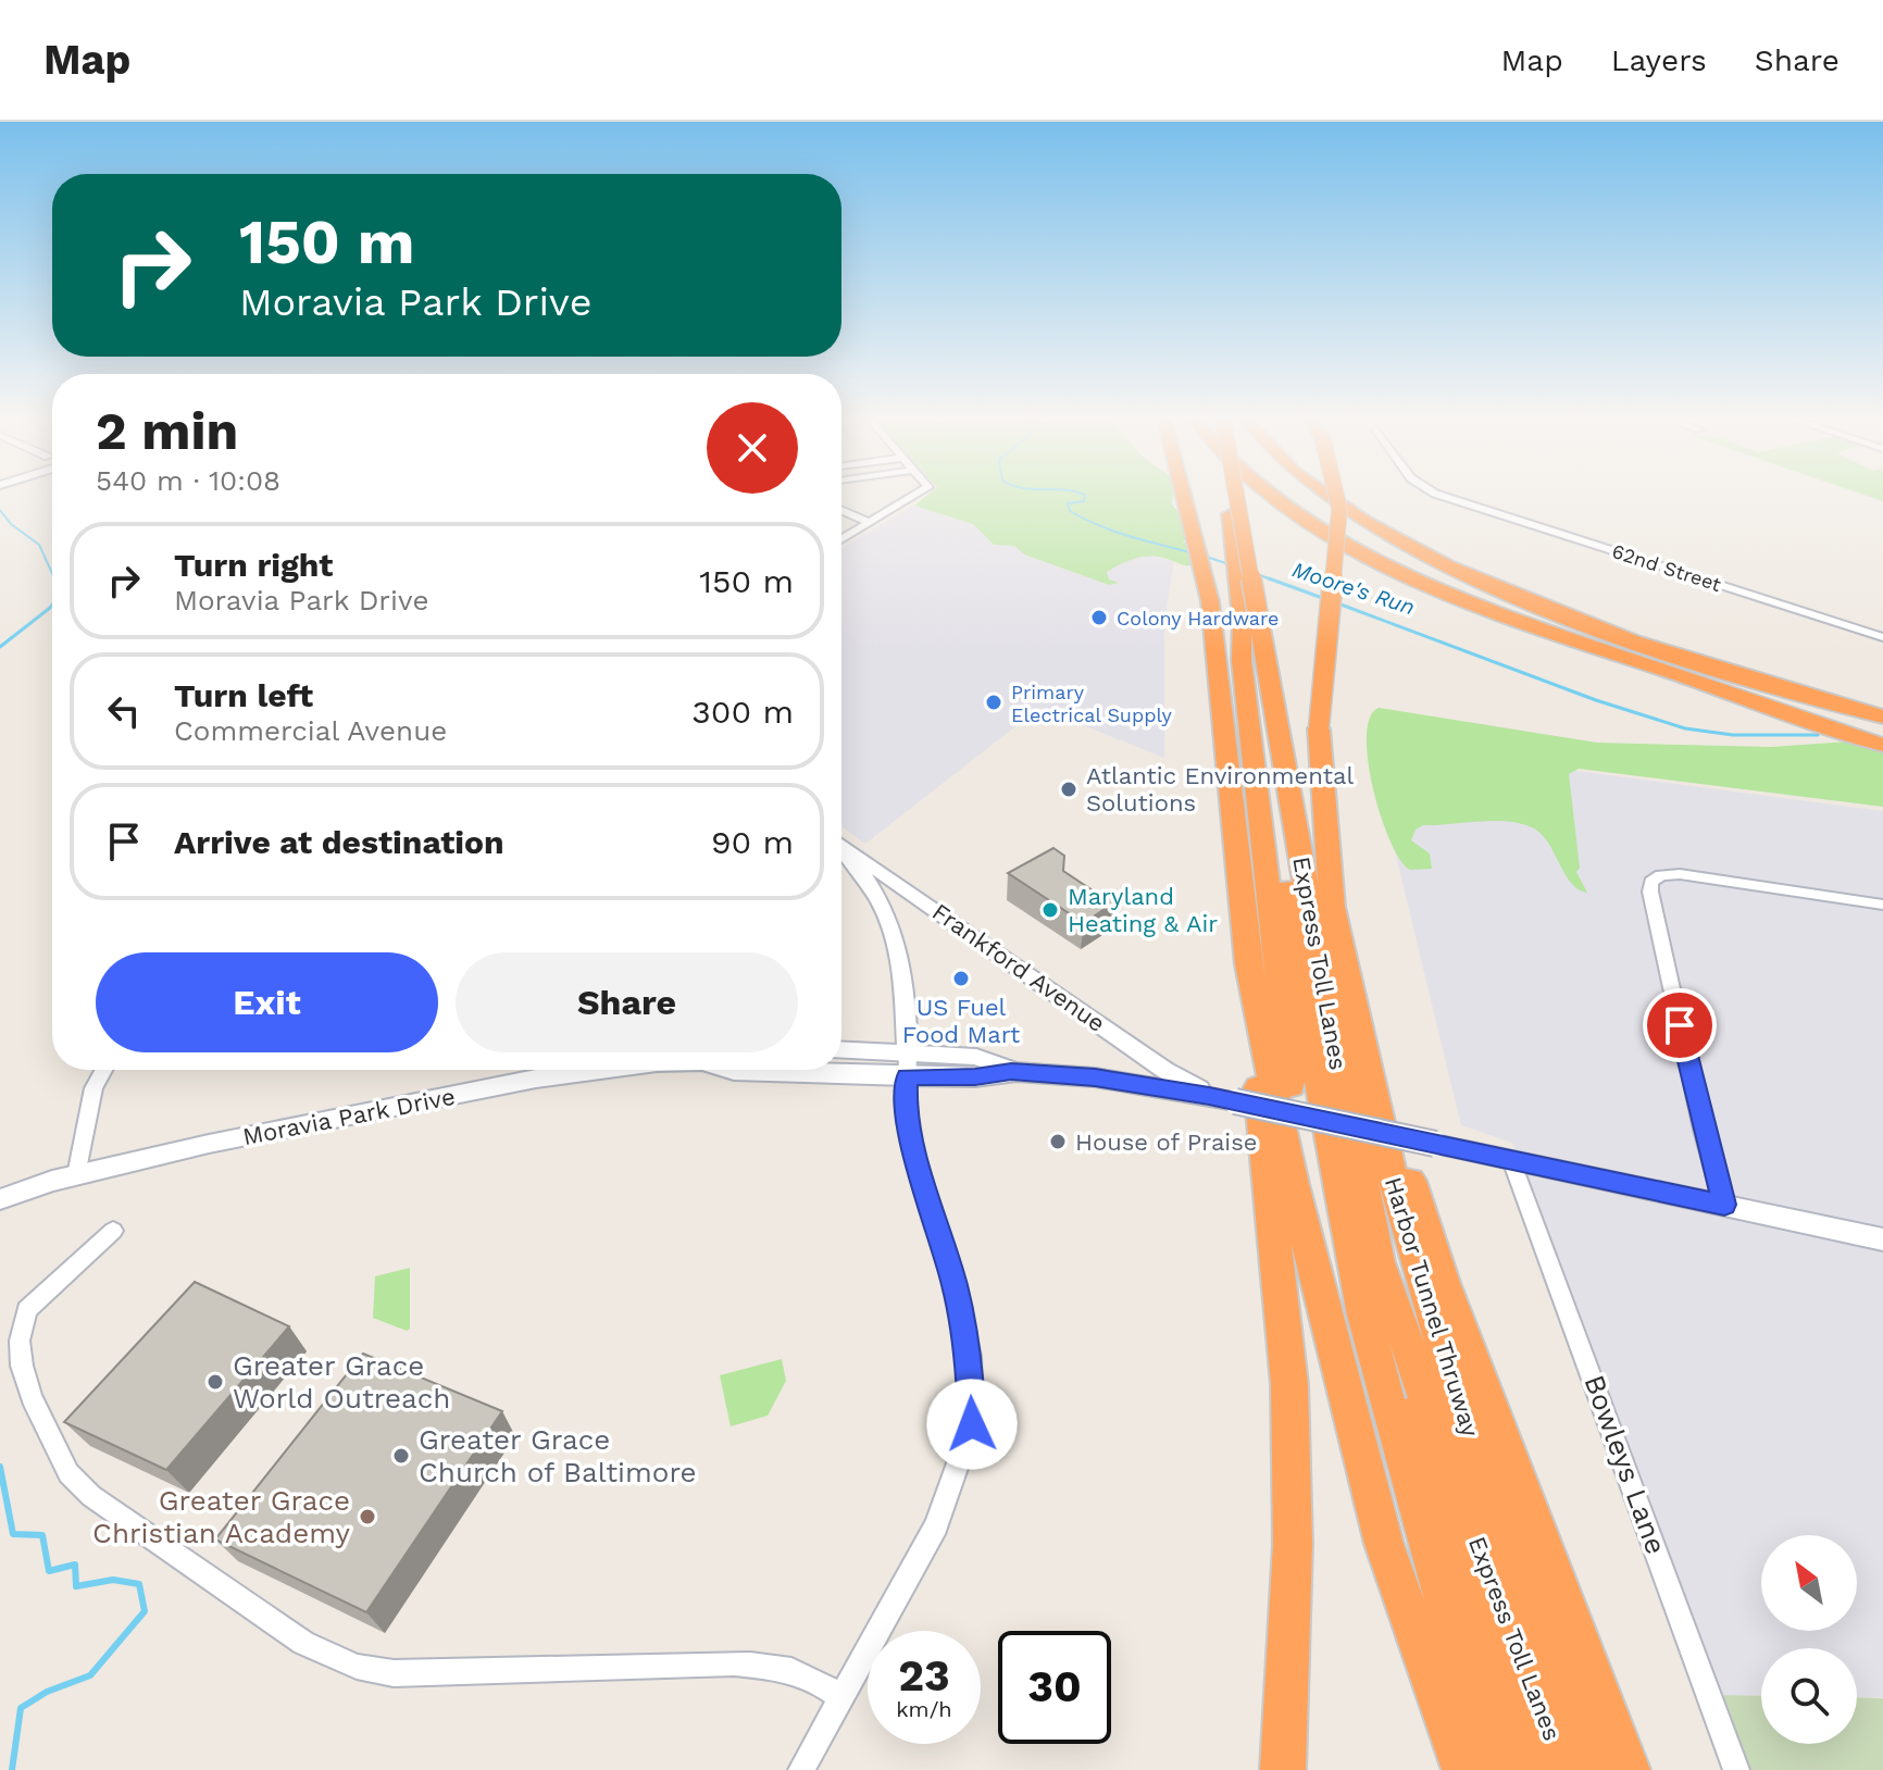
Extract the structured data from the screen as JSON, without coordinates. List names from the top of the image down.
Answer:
{
  "streets": {
    "highway": ["Express Toll Lanes", "Harbor Tunnel Thruway"],
    "main road": ["Frankford Avenue", "Moravia Park Drive"],
    "street": ["62nd Street", "Bowleys Lane"]
  },
  "crossings": [
    ["Frankford Avenue", "Moravia Park Drive"],
    ["Moravia Park Drive", "Bowleys Lane"]
  ],
  "water": ["Moore's Run"],
  "places": [
    "Colony Hardware",
    "Primary Electrical Supply",
    "Atlantic Environmental Solutions",
    "Maryland Heating & Air",
    "US Fuel Food Mart",
    "House of Praise",
    "Greater Grace World Outreach",
    "Greater Grace Church of Baltimore",
    "Greater Grace Christian Academy"
  ],
  "north": "top left",
  "page": {
    "header": "Map",
    "nav": ["Map", "Layers", "Share"],
    "turn": ["150 m", "Moravia Park Drive"],
    "heading": ["2 min", "540 m · 10:08"],
    "list": [
      {
        "name": "Turn right",
        "note": "Moravia Park Drive",
        "value": "150 m"
      },
      {
        "name": "Turn left",
        "note": "Commercial Avenue",
        "value": "300 m"
      },
      {
        "name": "Arrive at destination",
        "value": "90 m"
      }
    ],
    "buttons": ["Exit", "Share"],
    "speed": "23 km/h",
    "limit": "30"
  }
}
